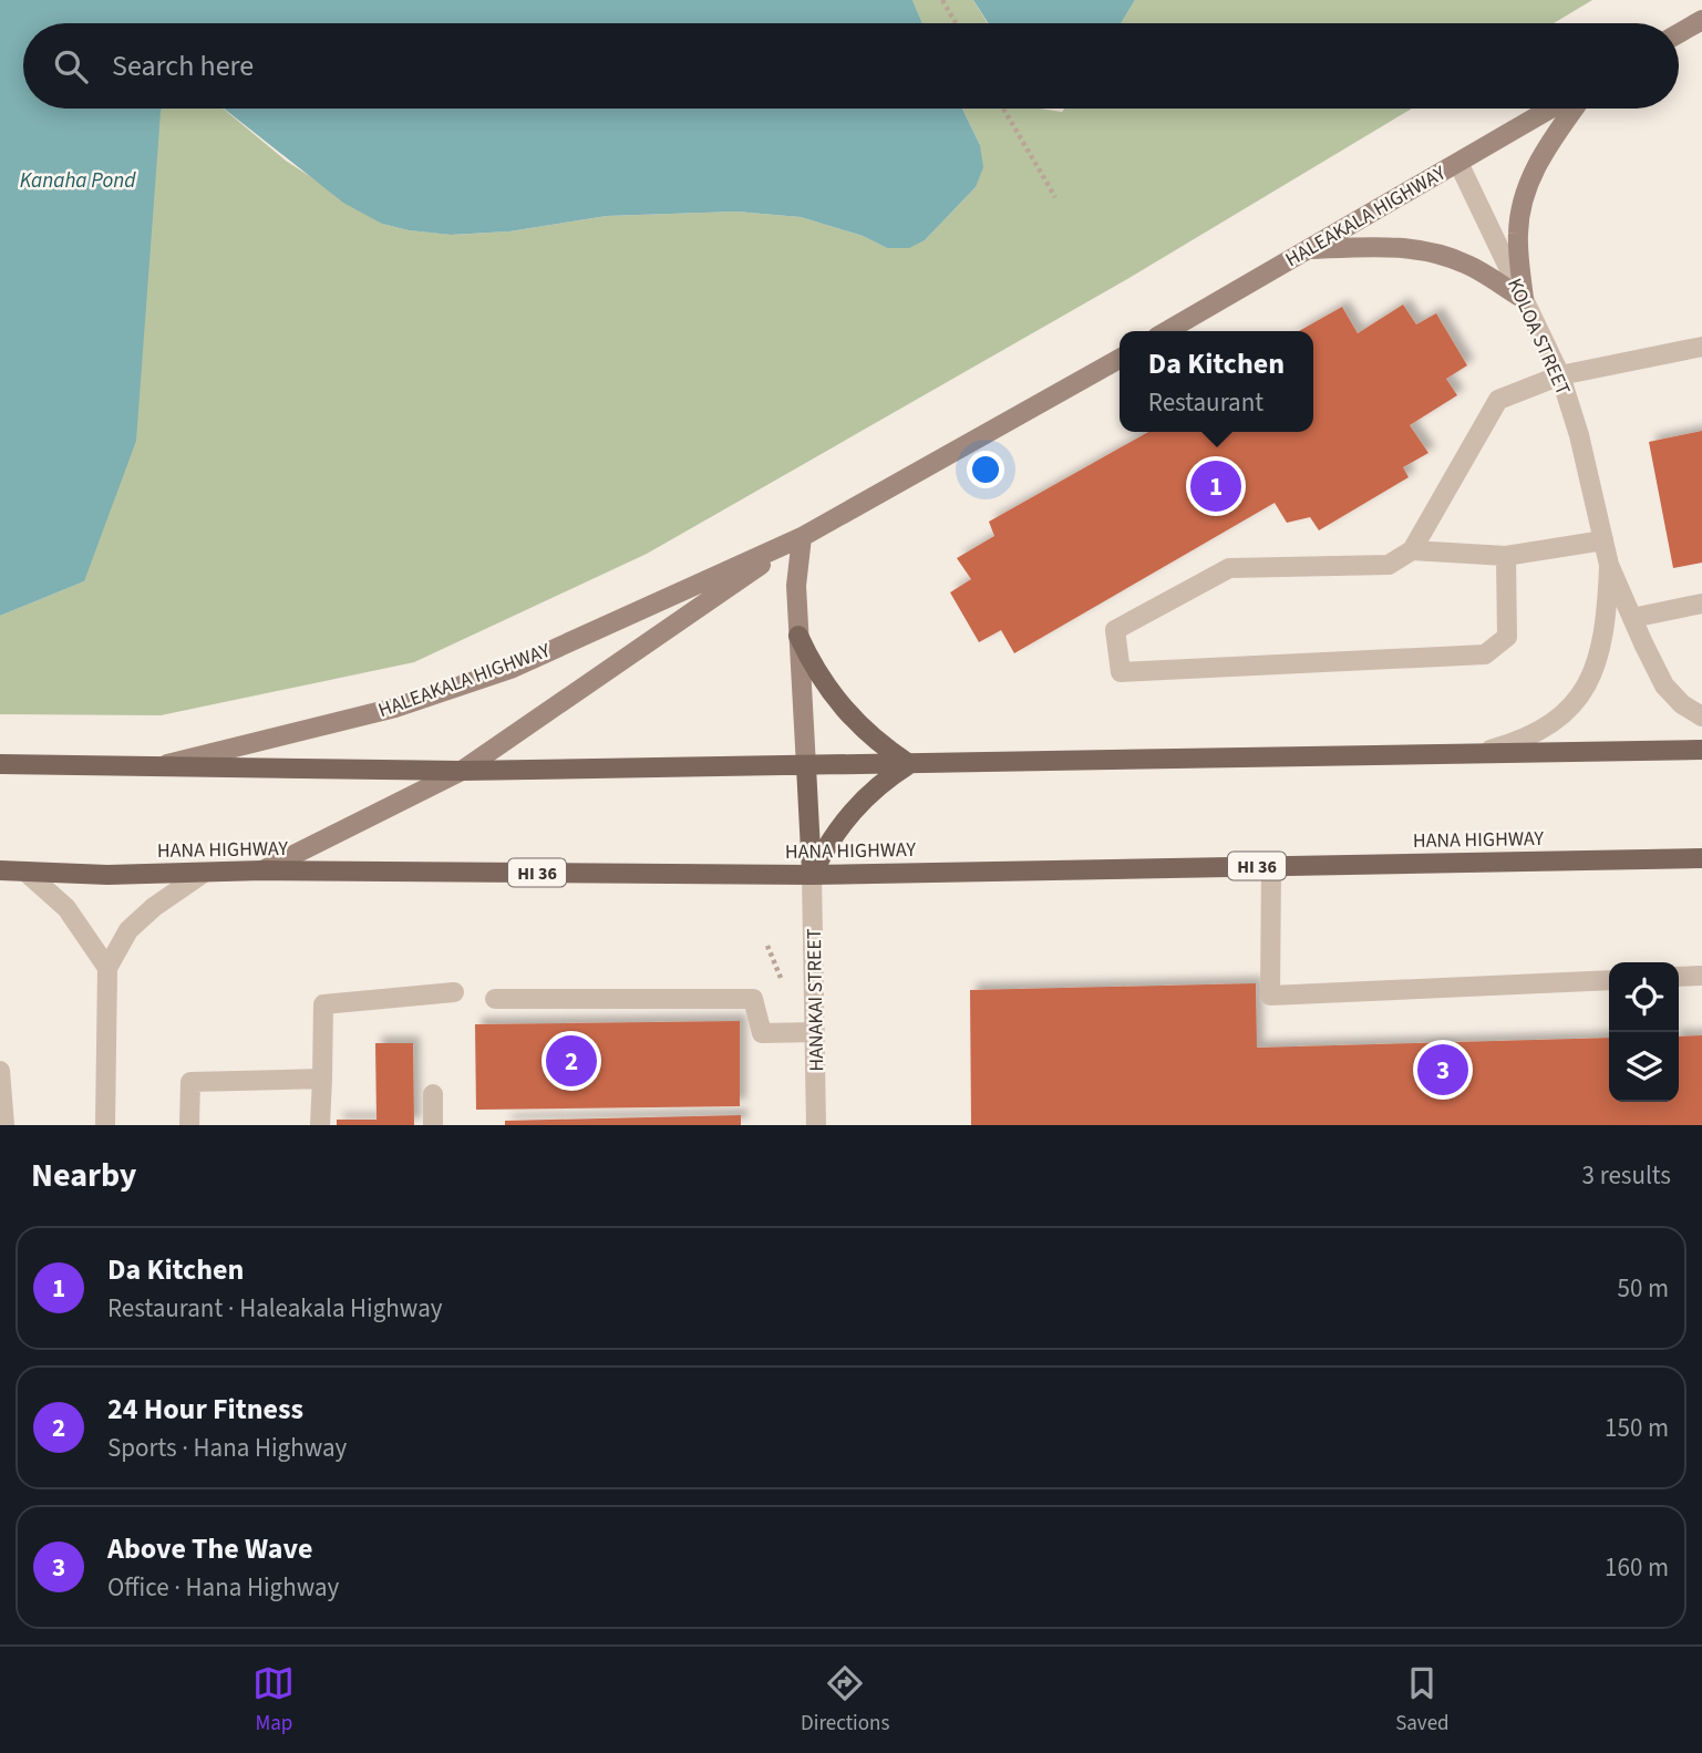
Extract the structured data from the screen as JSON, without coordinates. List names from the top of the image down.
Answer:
{
  "streets": {
    "main road": ["HANA HIGHWAY", "HI 36"],
    "street": ["HALEAKALA HIGHWAY", "KOLOA STREET", "HANAKAI STREET"]
  },
  "crossings": [
    ["HALEAKALA HIGHWAY", "KOLOA STREET"],
    ["HALEAKALA HIGHWAY", "HANA HIGHWAY"],
    ["HANA HIGHWAY", "HANAKAI STREET"]
  ],
  "water": ["Kanaha Pond"],
  "page": {
    "search": "Search here",
    "popup": ["Da Kitchen", "Restaurant"],
    "pins": ["1", "2", "3"],
    "heading": ["Nearby", "3 results"],
    "list": [
      {
        "mark": "1",
        "name": "Da Kitchen",
        "note": "Restaurant · Haleakala Highway",
        "value": "50 m"
      },
      {
        "mark": "2",
        "name": "24 Hour Fitness",
        "note": "Sports · Hana Highway",
        "value": "150 m"
      },
      {
        "mark": "3",
        "name": "Above The Wave",
        "note": "Office · Hana Highway",
        "value": "160 m"
      }
    ],
    "nav": ["Map", "Directions", "Saved"]
  }
}
